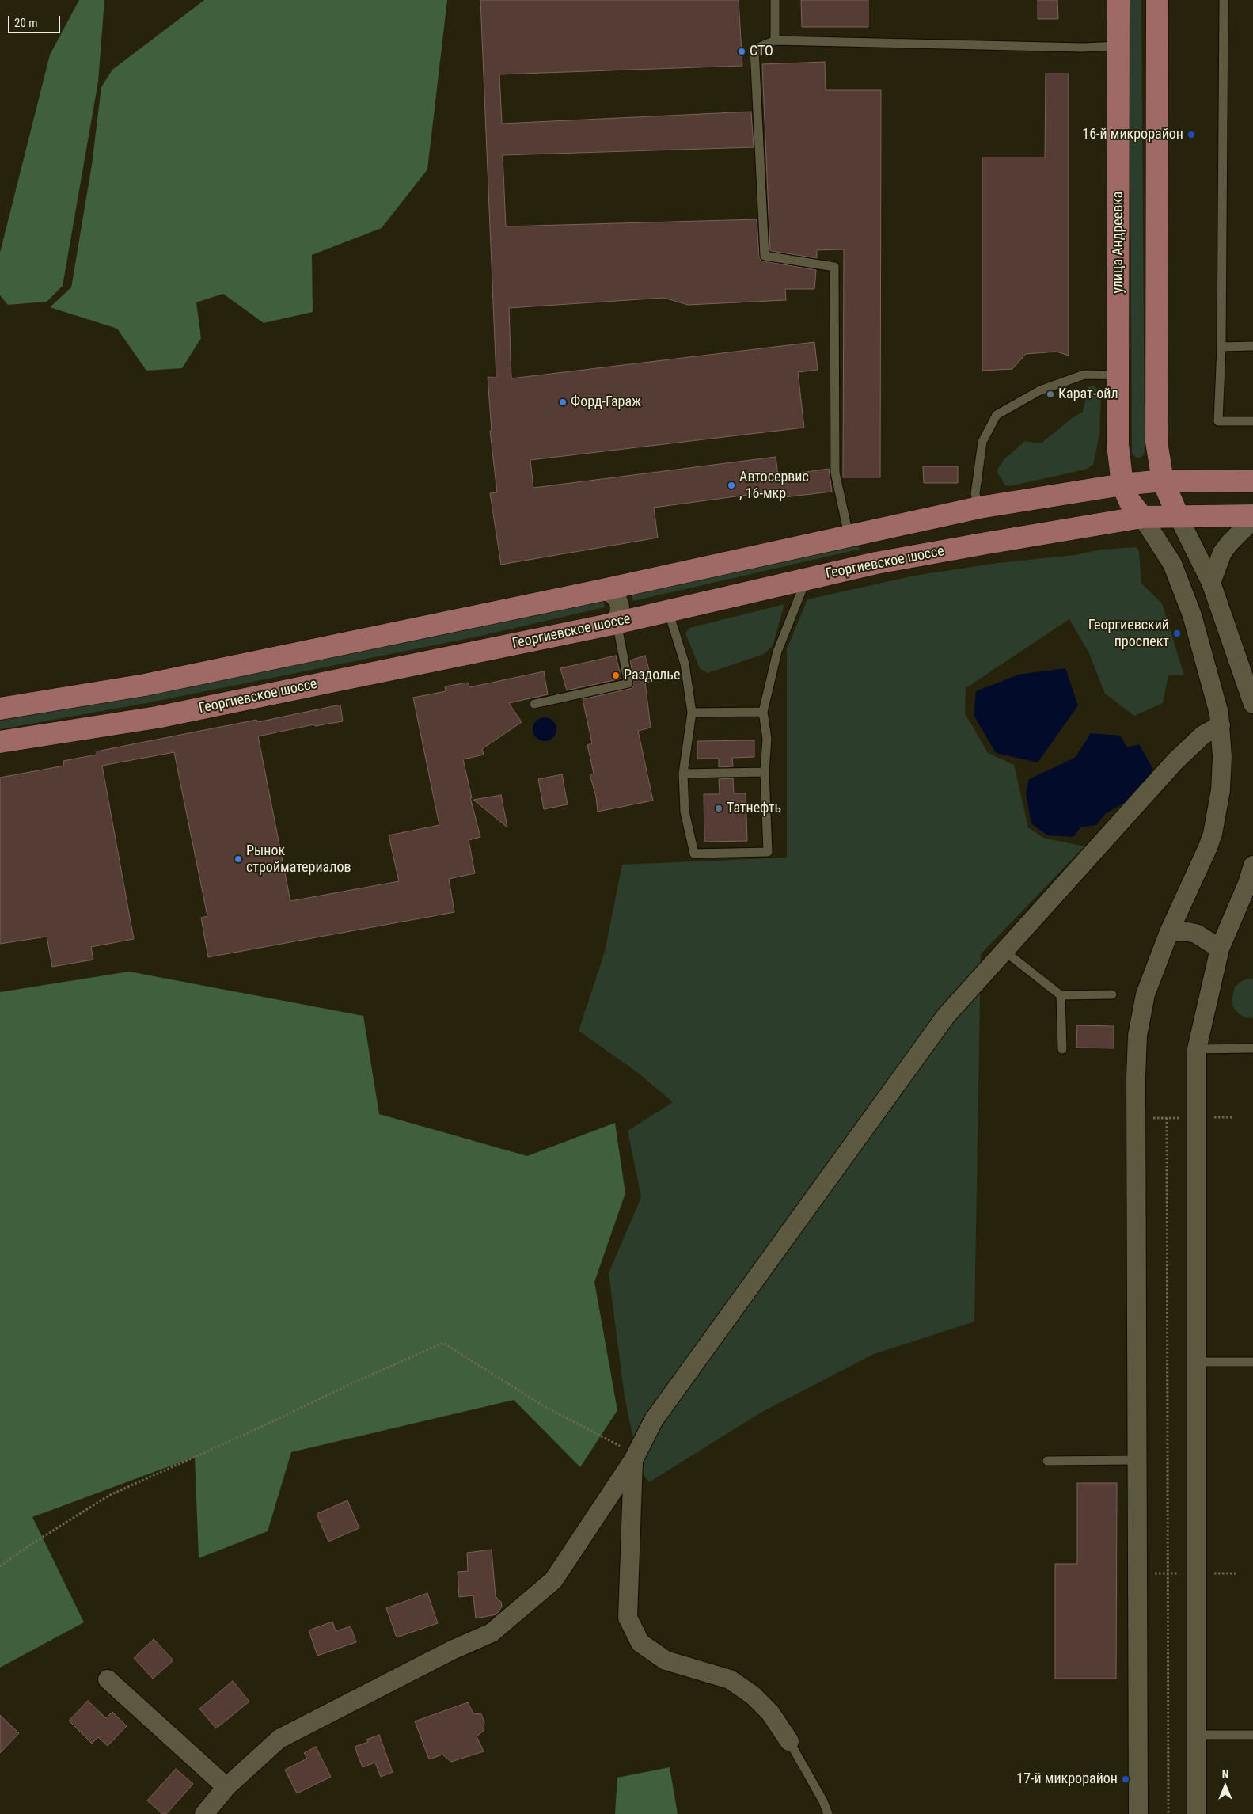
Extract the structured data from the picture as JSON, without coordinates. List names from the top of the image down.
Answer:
{
  "streets": {
    "main road": ["улица Андреевка", "Георгиевское шоссе"]
  },
  "crossings": [
    ["улица Андреевка", "Георгиевское шоссе"]
  ],
  "places": [
    "СТО",
    "16-й микрорайон",
    "Карат-ойл",
    "Форд-Гараж",
    "Автосервис , 16-мкр",
    "Георгиевский проспект",
    "Раздолье",
    "Татнефть",
    "Рынок стройматериалов",
    "17-й микрорайон"
  ],
  "scale_bar": "20 m",
  "north": "top"
}
